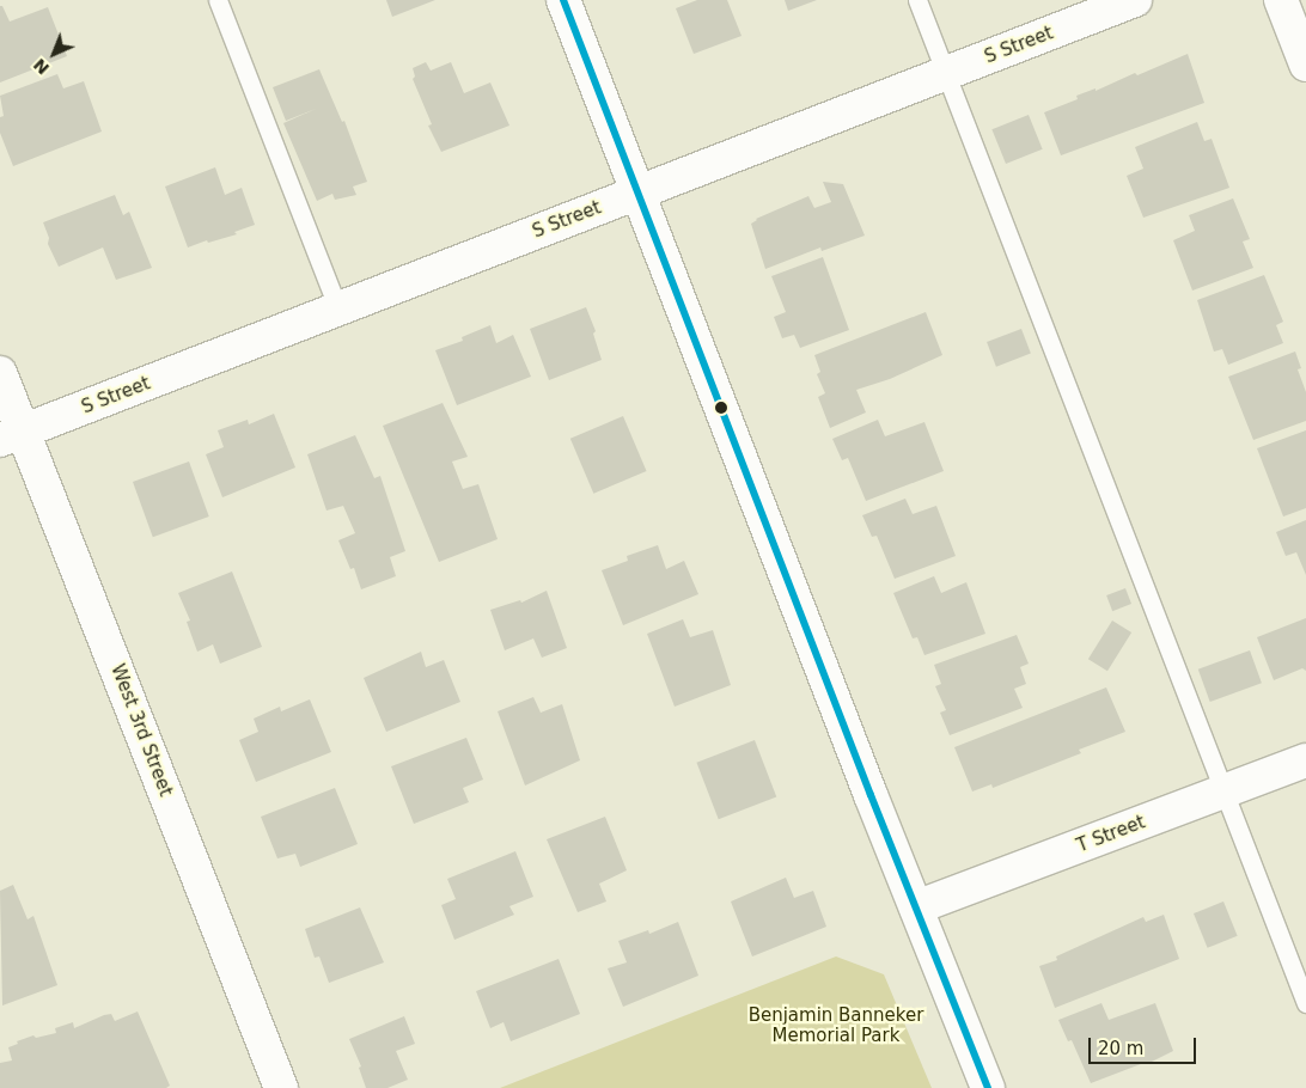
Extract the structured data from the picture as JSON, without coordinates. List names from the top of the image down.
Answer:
{
  "streets": {
    "street": ["S Street", "West 3rd Street", "T Street"]
  },
  "crossings": [
    ["S Street", "West 3rd Street"]
  ],
  "parks": ["Benjamin Banneker Memorial Park"],
  "scale_bar": "20 m",
  "north": "bottom left"
}
